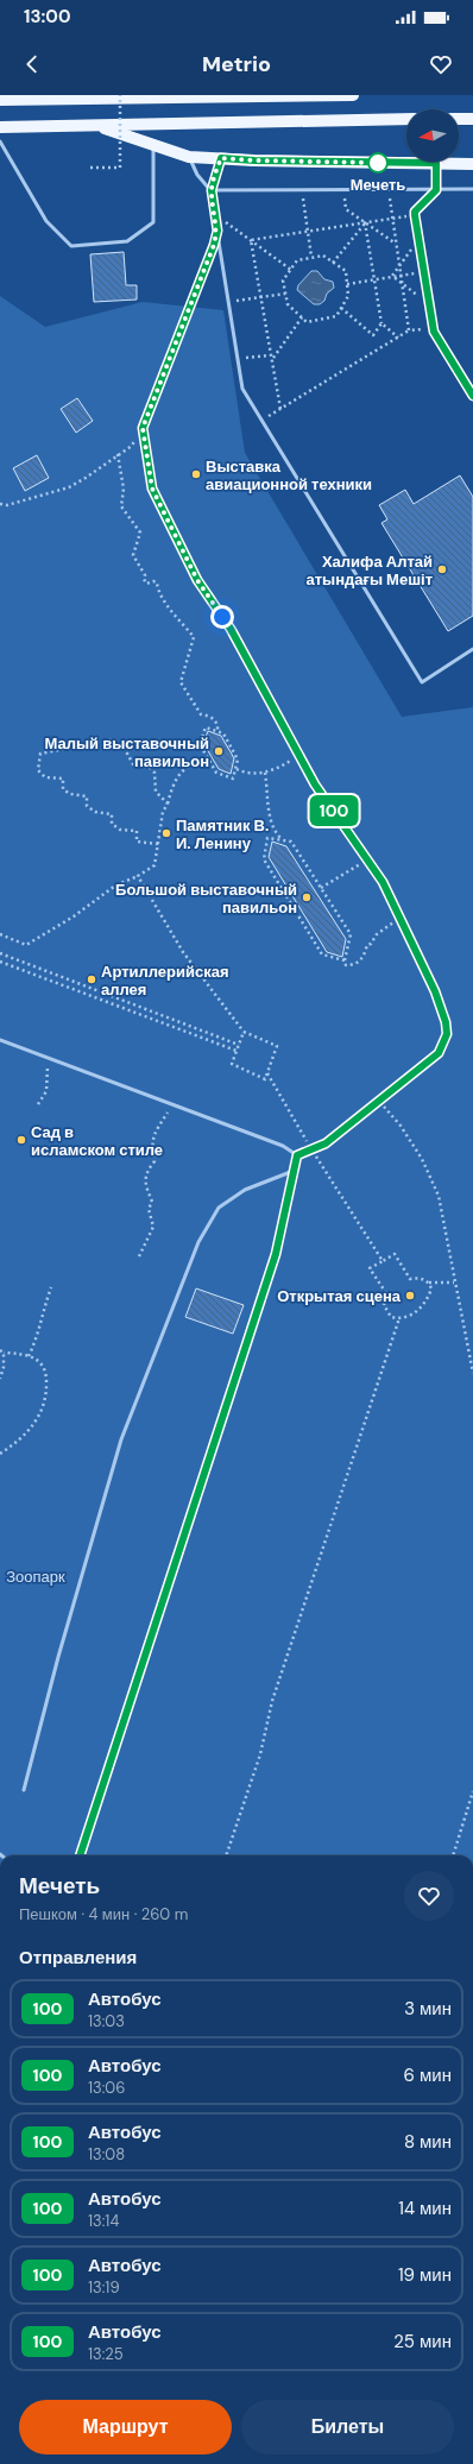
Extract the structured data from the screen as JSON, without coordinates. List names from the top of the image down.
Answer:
{
  "parks": ["Зоопарк"],
  "places": [
    "Мечеть",
    "Выставка авиационной техники",
    "Халифа Алтай атындағы Мешіт",
    "Малый выставочный павильон",
    "Памятник В. И. Ленину",
    "Большой выставочный павильон",
    "Артиллерийская аллея",
    "Сад в исламском стиле",
    "Открытая сцена"
  ],
  "lines": ["bus line 100"],
  "north": "left",
  "page": {
    "status": "13:00",
    "header": "Metrio",
    "on_map": "100",
    "heading": [
      ["Мечеть", "Пешком · 4 мин · 260 m"],
      "Отправления"
    ],
    "list": [
      {
        "mark": "100",
        "name": "Автобус",
        "note": "13:03",
        "value": "3 мин"
      },
      {
        "mark": "100",
        "name": "Автобус",
        "note": "13:06",
        "value": "6 мин"
      },
      {
        "mark": "100",
        "name": "Автобус",
        "note": "13:08",
        "value": "8 мин"
      },
      {
        "mark": "100",
        "name": "Автобус",
        "note": "13:14",
        "value": "14 мин"
      },
      {
        "mark": "100",
        "name": "Автобус",
        "note": "13:19",
        "value": "19 мин"
      },
      {
        "mark": "100",
        "name": "Автобус",
        "note": "13:25",
        "value": "25 мин"
      }
    ],
    "buttons": ["Маршрут", "Билеты"]
  }
}
